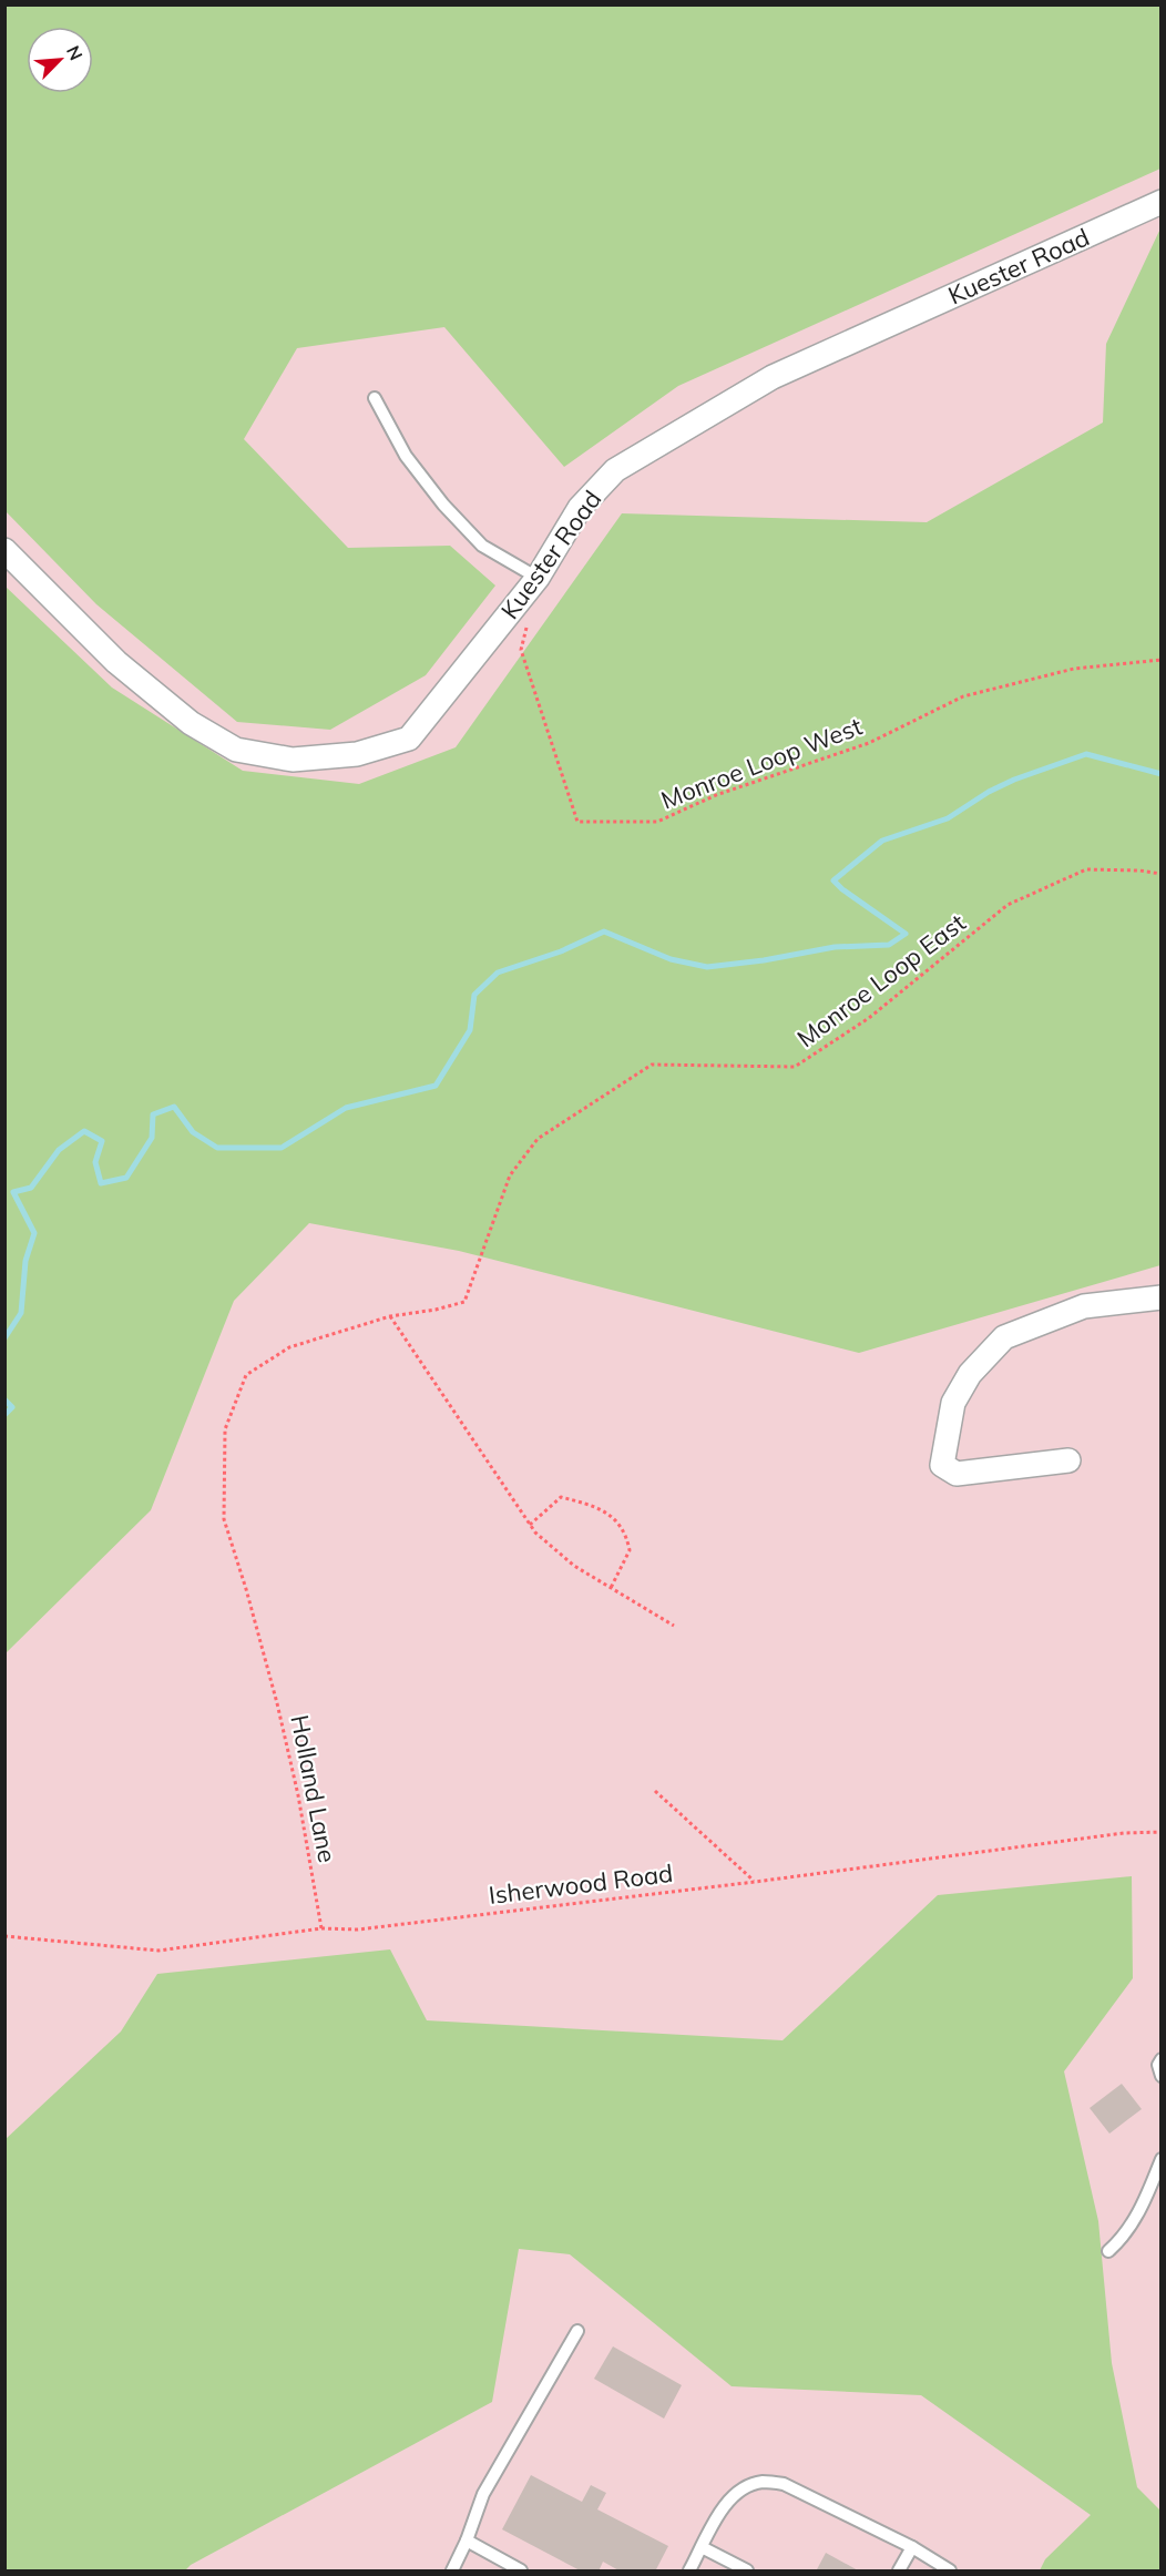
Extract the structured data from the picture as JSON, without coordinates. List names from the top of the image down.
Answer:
{
  "streets": {
    "street": ["Kuester Road"],
    "path": [
      "Monroe Loop West",
      "Monroe Loop East",
      "Holland Lane",
      "Isherwood Road"
    ]
  },
  "crossings": [
    ["Monroe Loop East", "Holland Lane"],
    ["Holland Lane", "Isherwood Road"]
  ],
  "north": "top right"
}
